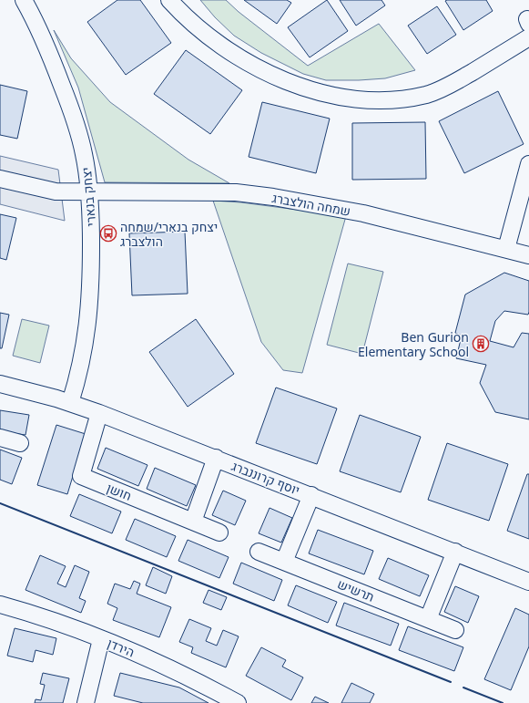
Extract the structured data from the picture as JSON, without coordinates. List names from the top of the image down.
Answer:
{
  "streets": {
    "street": [
      "יצחק בנארי",
      "שמחה הולצברג",
      "יוסף קרוננברג",
      "חושן",
      "תרשיש",
      "הירדן"
    ]
  },
  "crossings": [
    ["יצחק בנארי", "שמחה הולצברג"],
    ["יצחק בנארי", "יוסף קרוננברג"],
    ["יוסף קרוננברג", "חושן"]
  ],
  "places": {
    "bus stop": ["יצחק בנארי/שמחה הולצברג"],
    "building": ["Ben Gurion Elementary School"]
  }
}
